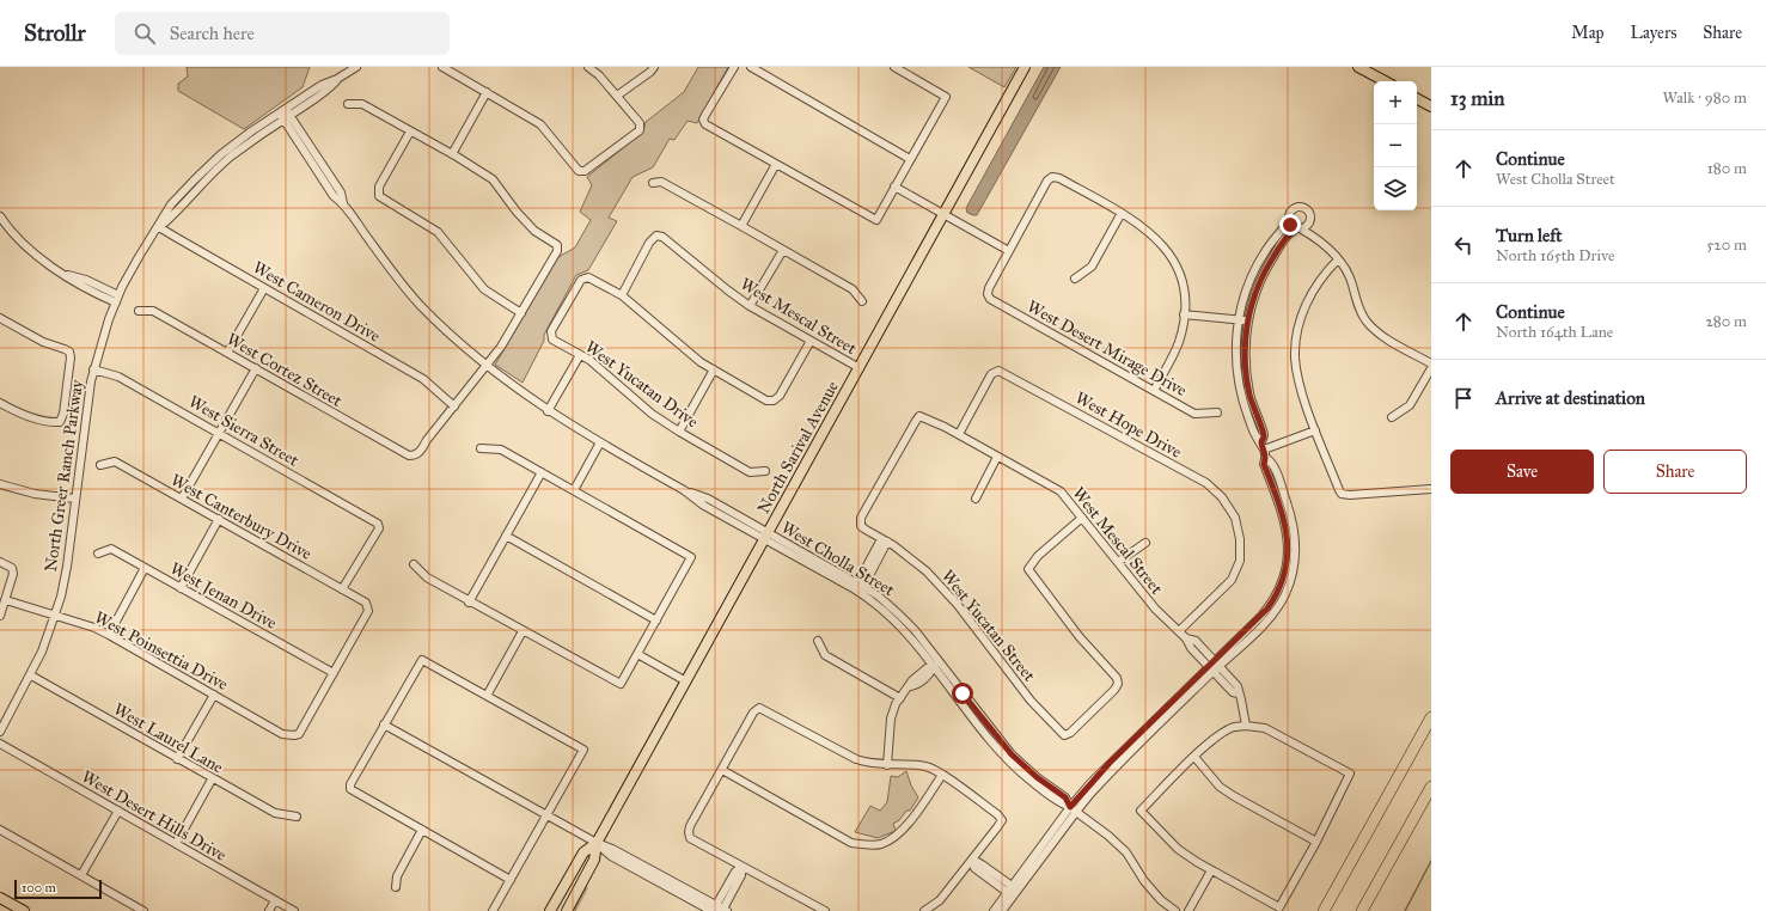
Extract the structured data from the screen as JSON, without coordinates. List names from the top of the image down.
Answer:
{
  "streets": {
    "main road": ["North Sarival Avenue"],
    "street": [
      "West Cameron Drive",
      "West Mescal Street",
      "West Desert Mirage Drive",
      "West Cortez Street",
      "West Yucatan Drive",
      "West Hope Drive",
      "West Sierra Street",
      "North Greer Ranch Parkway",
      "West Canterbury Drive",
      "West Cholla Street",
      "West Jenan Drive",
      "West Yucatan Street",
      "West Poinsettia Drive",
      "West Laurel Lane",
      "West Desert Hills Drive"
    ]
  },
  "crossings": [
    ["West Cameron Drive", "West Cortez Street"],
    ["West Cameron Drive", "North Greer Ranch Parkway"],
    ["West Mescal Street", "West Yucatan Drive"],
    ["West Mescal Street", "West Hope Drive"],
    ["West Mescal Street", "North Sarival Avenue"],
    ["West Mescal Street", "West Yucatan Street"],
    ["West Sierra Street", "North Greer Ranch Parkway"],
    ["West Sierra Street", "West Canterbury Drive"],
    ["North Sarival Avenue", "West Cholla Street"],
    ["North Greer Ranch Parkway", "West Cholla Street"],
    ["North Greer Ranch Parkway", "West Poinsettia Drive"],
    ["North Greer Ranch Parkway", "West Laurel Lane"],
    ["West Canterbury Drive", "West Jenan Drive"],
    ["West Canterbury Drive", "West Poinsettia Drive"],
    ["West Jenan Drive", "West Poinsettia Drive"]
  ],
  "scale_bar": "100 m",
  "page": {
    "header": "Strollr",
    "search": "Search here",
    "nav": ["Map", "Layers", "Share"],
    "heading": ["13 min", "Walk · 980 m"],
    "map_buttons": ["+", "−"],
    "list": [
      ["Continue", "West Cholla Street", "180 m"],
      ["Turn left", "North 165th Drive", "520 m"],
      ["Continue", "North 164th Lane", "280 m"],
      "Arrive at destination"
    ],
    "buttons": ["Save", "Share"],
    "scale": "100 m"
  }
}
